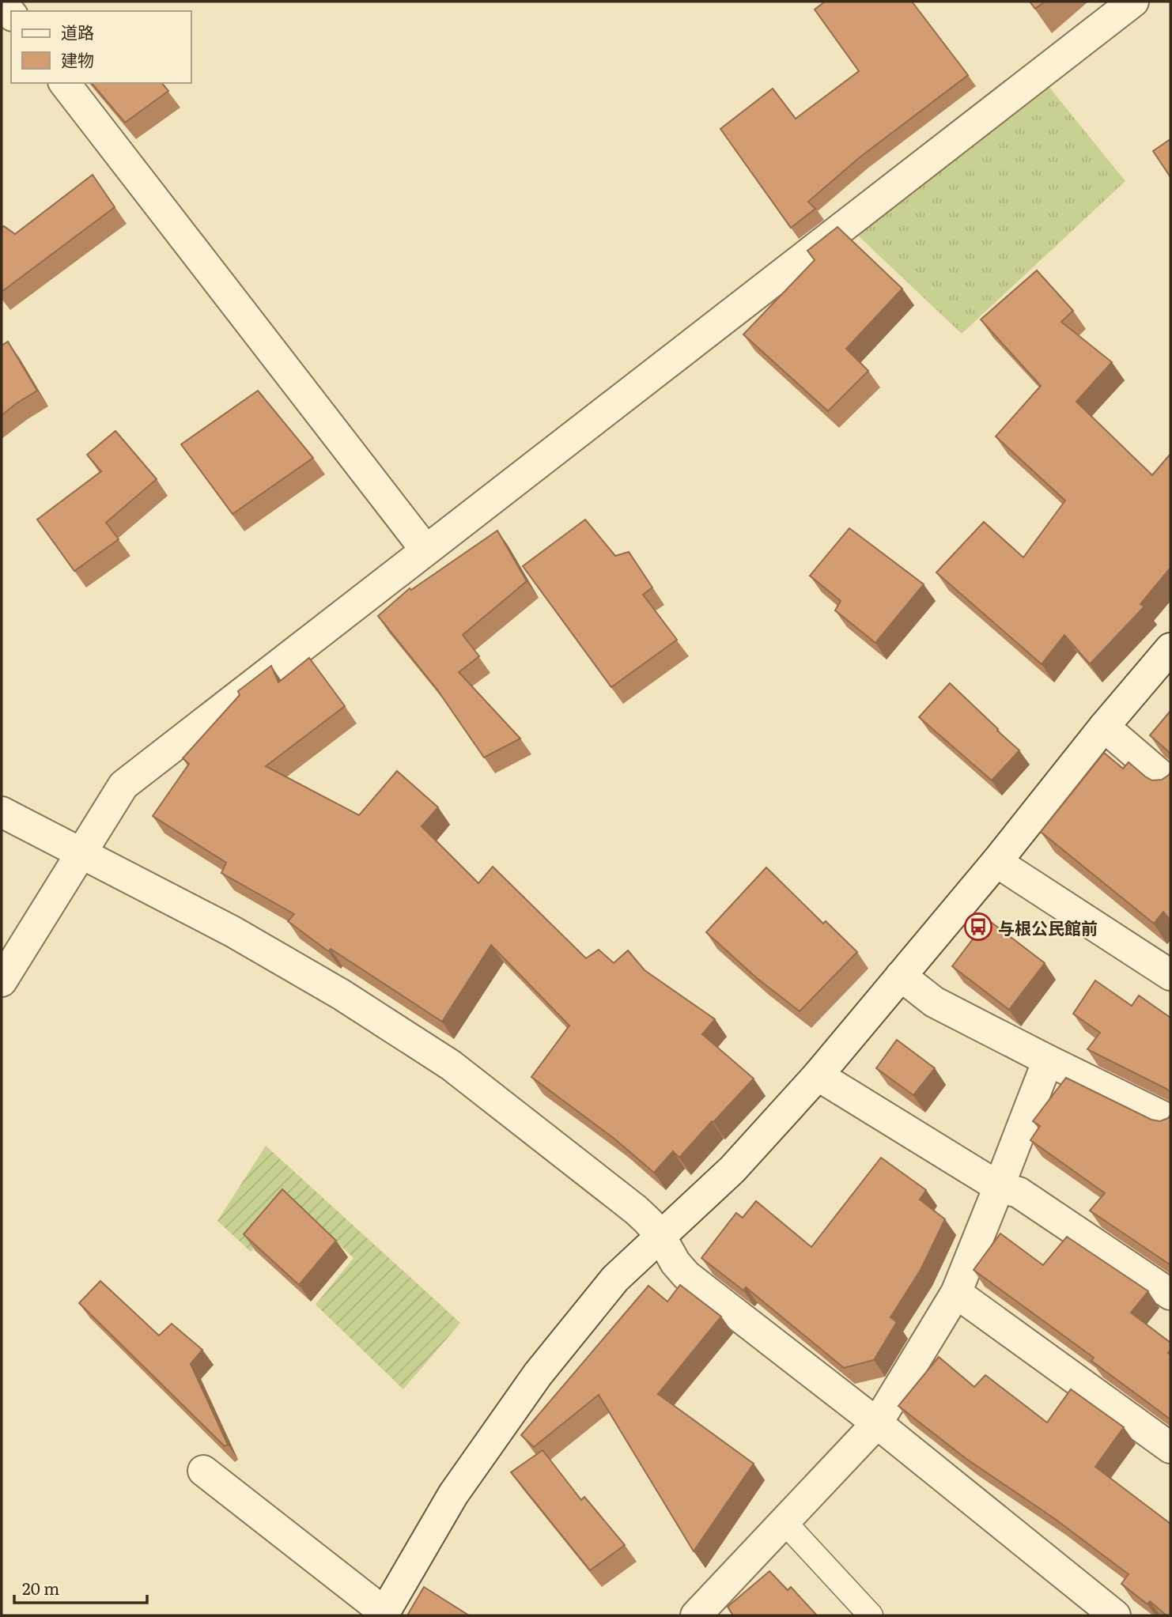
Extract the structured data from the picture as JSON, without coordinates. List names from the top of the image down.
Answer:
{
  "places": {
    "bus stop": ["与根公民館前"]
  },
  "legend": ["道路", "建物"],
  "scale_bar": "20 m"
}
